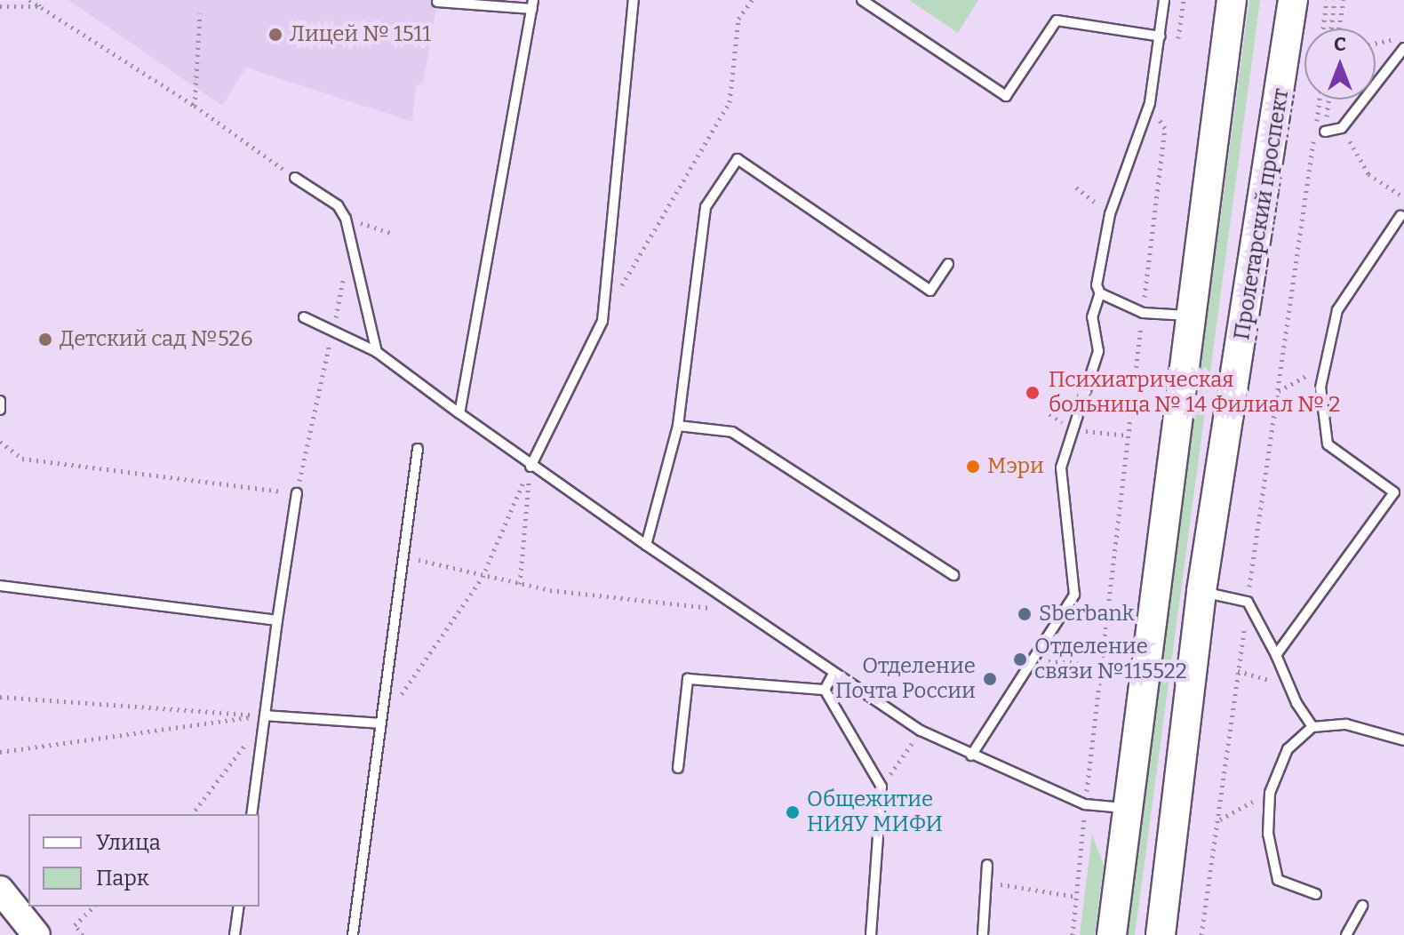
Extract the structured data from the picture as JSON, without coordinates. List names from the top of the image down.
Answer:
{
  "streets": {
    "main road": ["Пролетарский проспект"]
  },
  "places": [
    "Лицей № 1511",
    "Детский сад №526",
    "Психиатрическая больница № 14 Филиал № 2",
    "Мэри",
    "Sberbank",
    "Отделение связи №115522",
    "Отделение Почта России",
    "Общежитие НИЯУ МИФИ"
  ],
  "legend": ["Улица", "Парк"],
  "north": "top"
}
